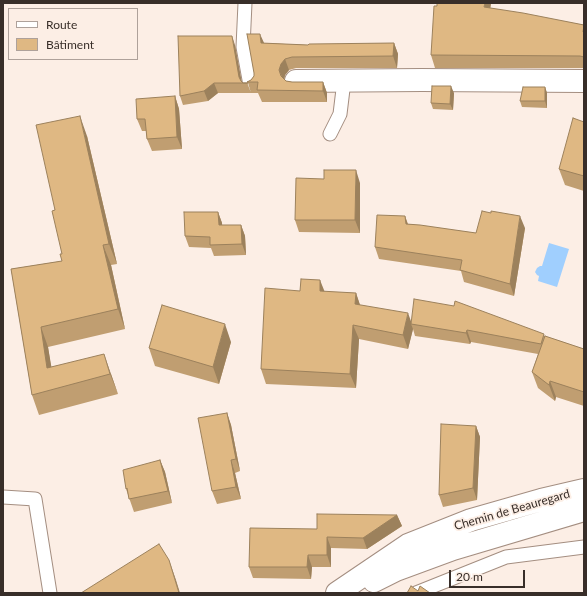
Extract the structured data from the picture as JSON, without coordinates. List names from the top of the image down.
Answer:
{
  "streets": {
    "street": ["Chemin de Beauregard"]
  },
  "legend": ["Route", "Bâtiment"],
  "scale_bar": "20 m"
}
